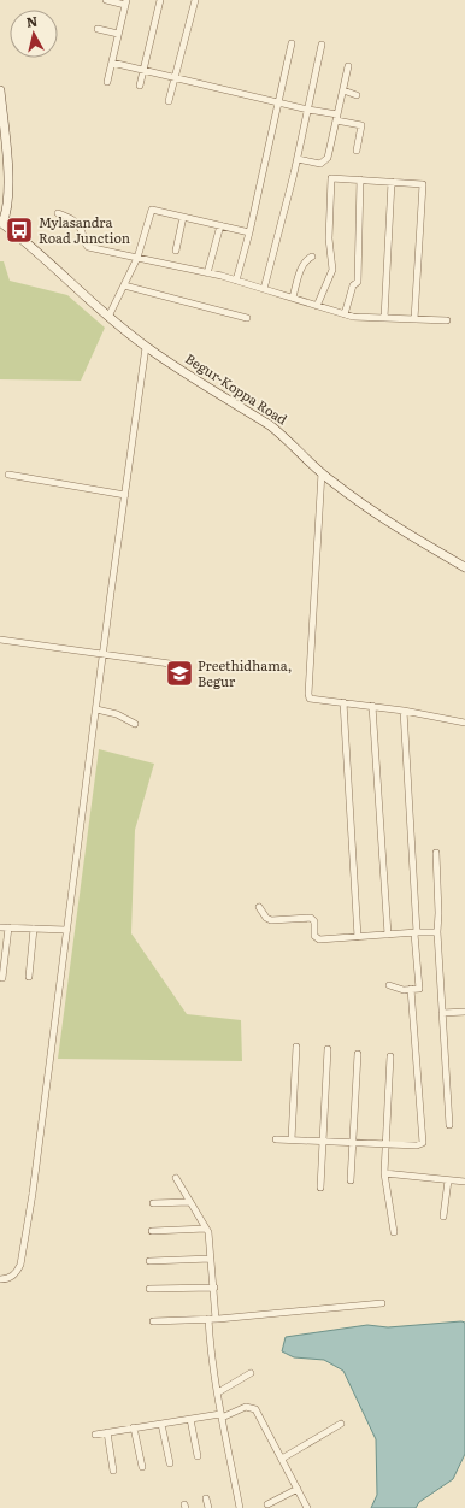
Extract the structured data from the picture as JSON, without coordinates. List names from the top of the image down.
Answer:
{
  "streets": {
    "main road": ["Begur-Koppa Road"]
  },
  "places": {
    "bus stop": ["Mylasandra Road Junction"],
    "school or university": ["Preethidhama, Begur"]
  },
  "north": "top"
}
